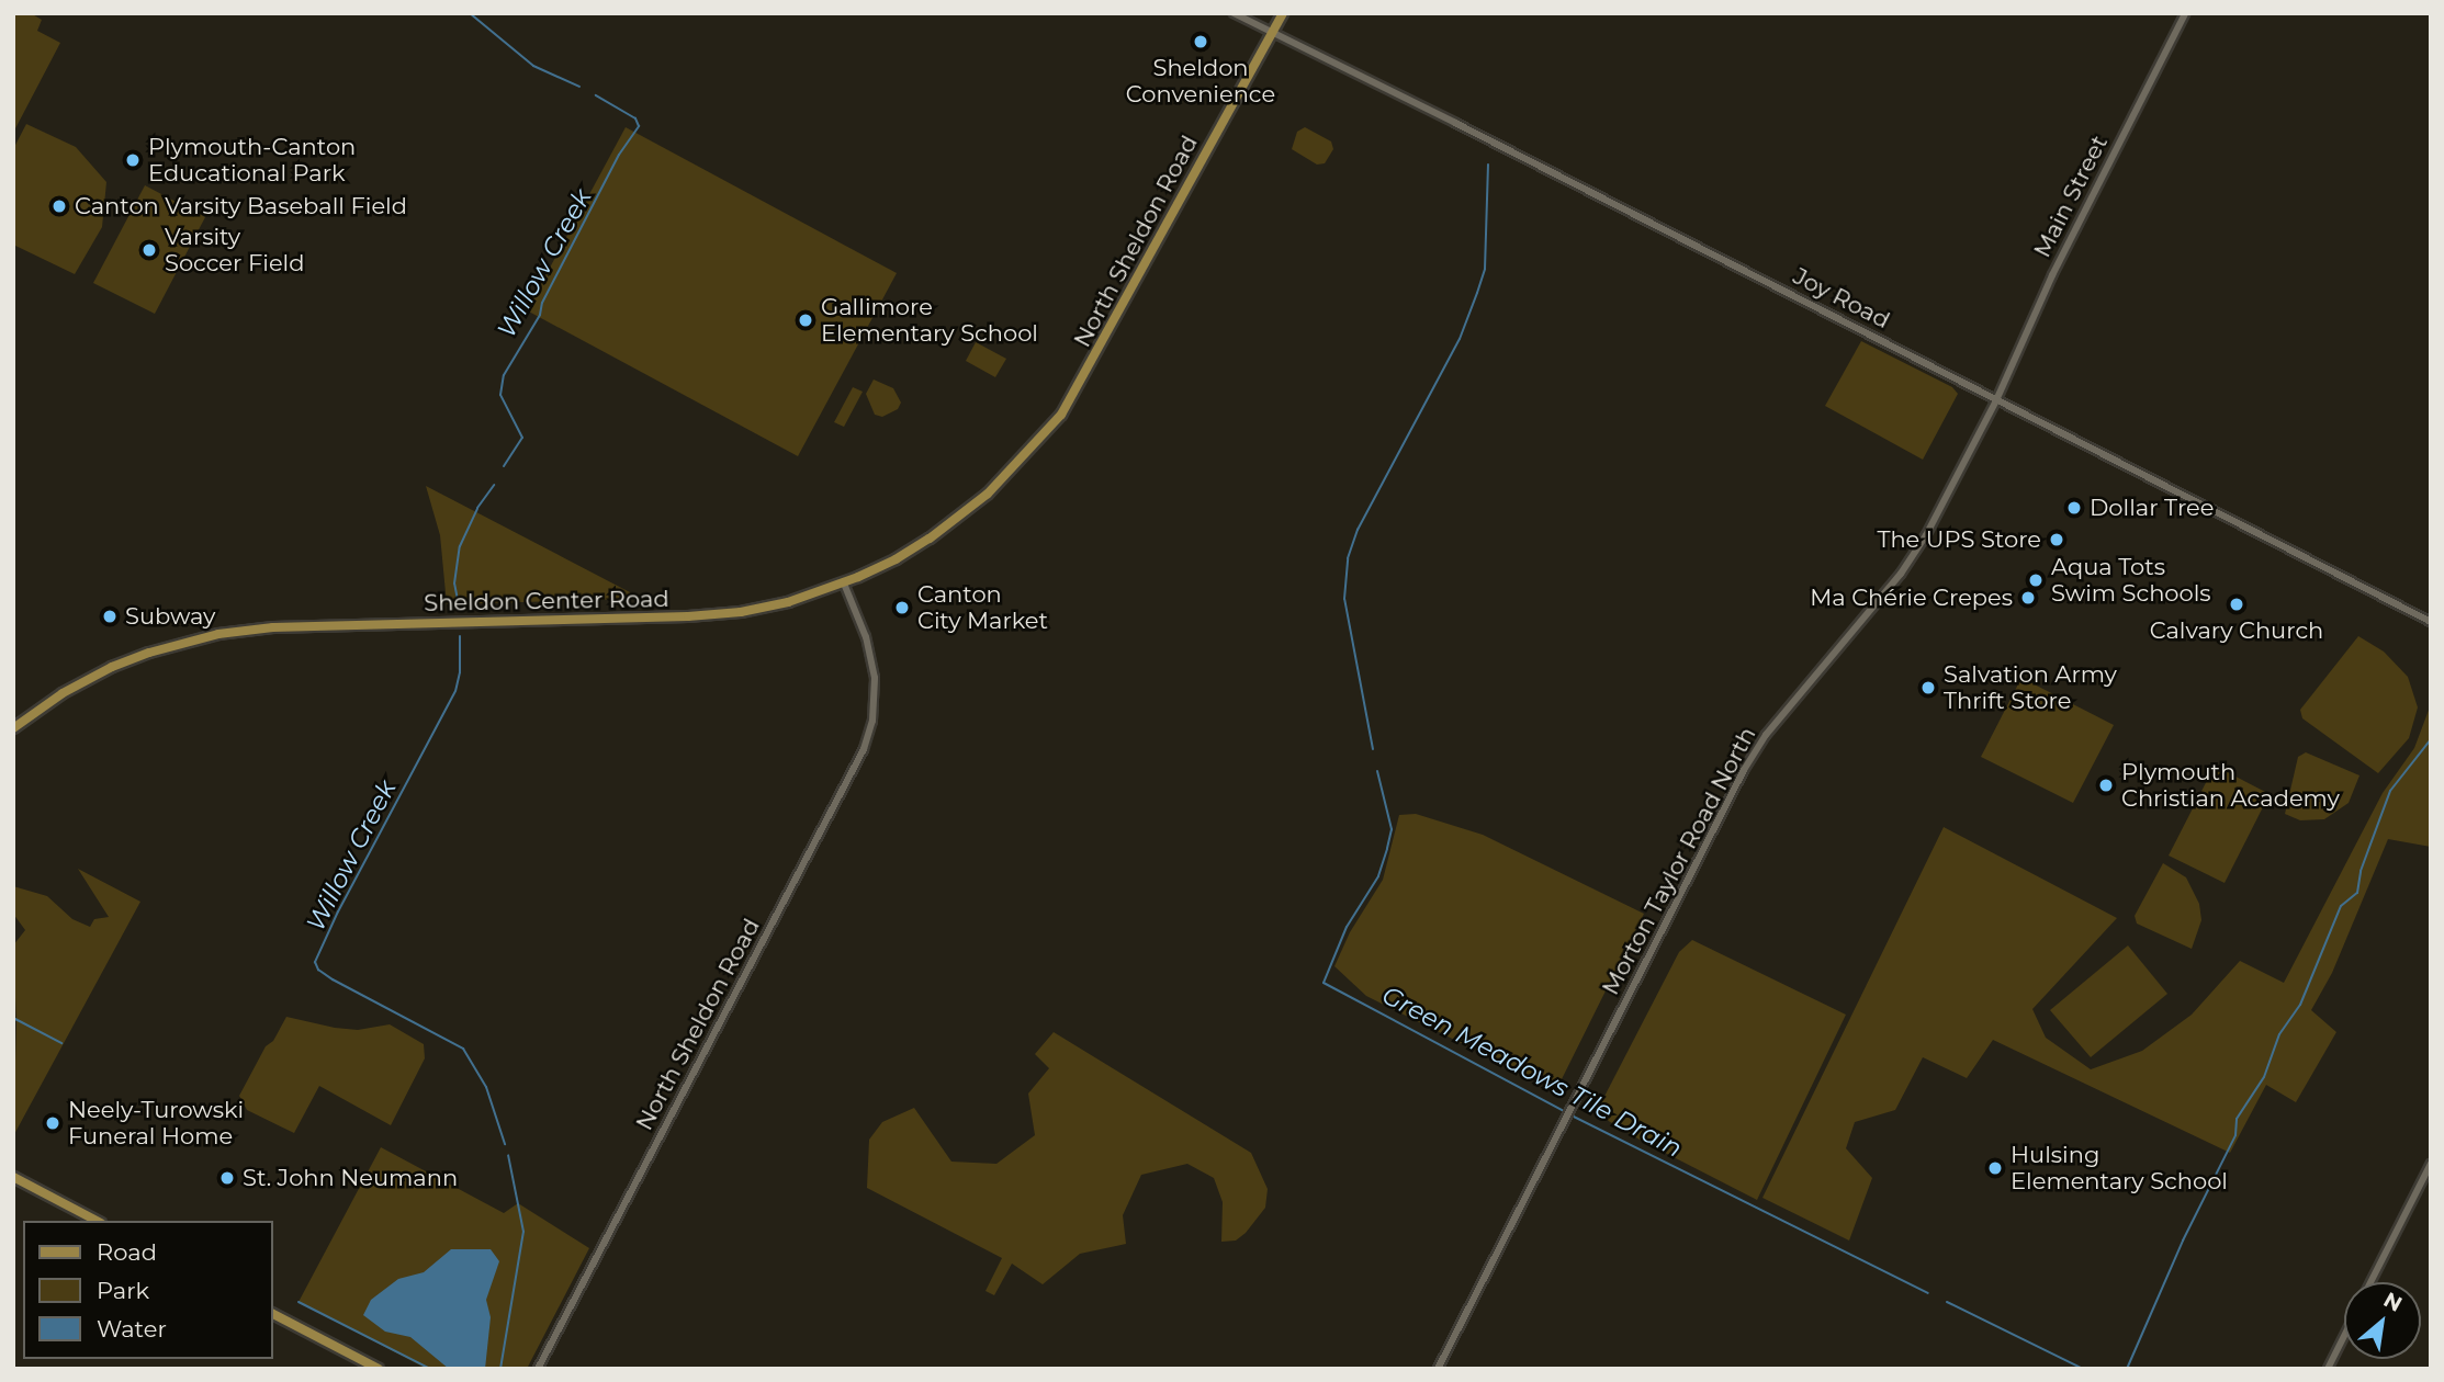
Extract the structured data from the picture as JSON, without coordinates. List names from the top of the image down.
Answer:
{
  "streets": {
    "main road": ["North Sheldon Road", "Sheldon Center Road"],
    "street": ["Main Street", "Joy Road", "Morton Taylor Road North"]
  },
  "crossings": [
    ["Main Street", "Joy Road"],
    ["Main Street", "Morton Taylor Road North"],
    ["North Sheldon Road", "Joy Road"],
    ["North Sheldon Road", "Sheldon Center Road"],
    ["Joy Road", "Morton Taylor Road North"]
  ],
  "water": ["Willow Creek", "Green Meadows Tile Drain"],
  "places": [
    "Sheldon Convenience",
    "Plymouth-Canton Educational Park",
    "Canton Varsity Baseball Field",
    "Varsity Soccer Field",
    "Gallimore Elementary School",
    "Dollar Tree",
    "The UPS Store",
    "Aqua Tots Swim Schools",
    "Ma Chérie Crepes",
    "Calvary Church",
    "Canton City Market",
    "Subway",
    "Salvation Army Thrift Store",
    "Plymouth Christian Academy",
    "Neely-Turowski Funeral Home",
    "Hulsing Elementary School",
    "St. John Neumann"
  ],
  "legend": ["Road", "Park", "Water"],
  "north": "top right"
}
